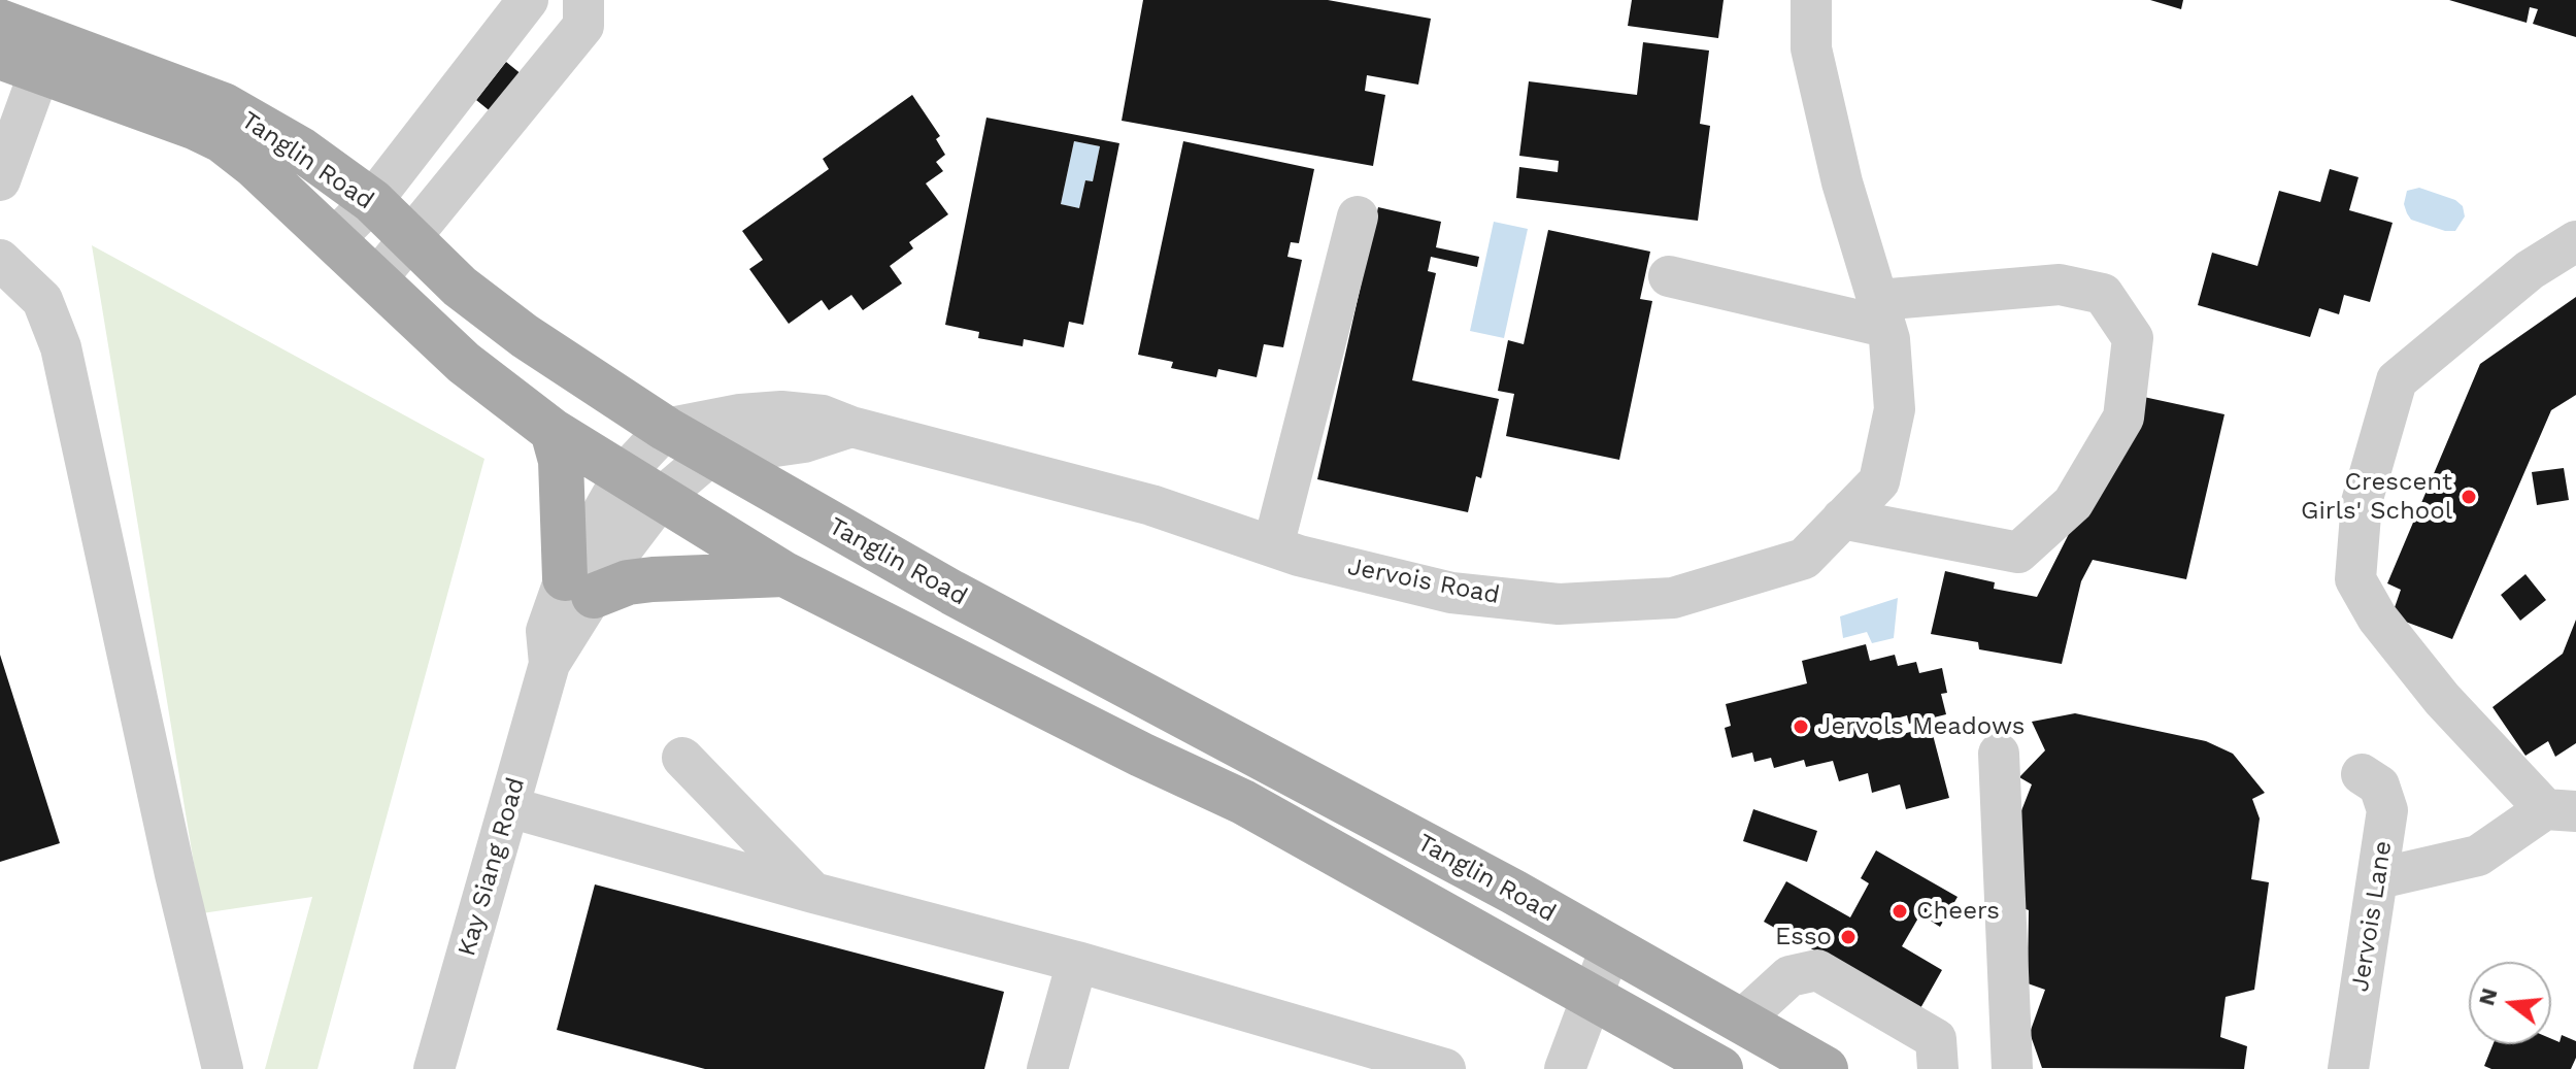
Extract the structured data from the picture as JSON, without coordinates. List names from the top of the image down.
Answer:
{
  "streets": {
    "main road": ["Tanglin Road"],
    "street": ["Jervois Road", "Kay Siang Road", "Jervois Lane"]
  },
  "crossings": [
    ["Tanglin Road", "Jervois Road"],
    ["Tanglin Road", "Kay Siang Road"]
  ],
  "places": [
    "Crescent Girls' School",
    "Jervols Meadows",
    "Cheers",
    "Esso"
  ],
  "north": "left"
}
